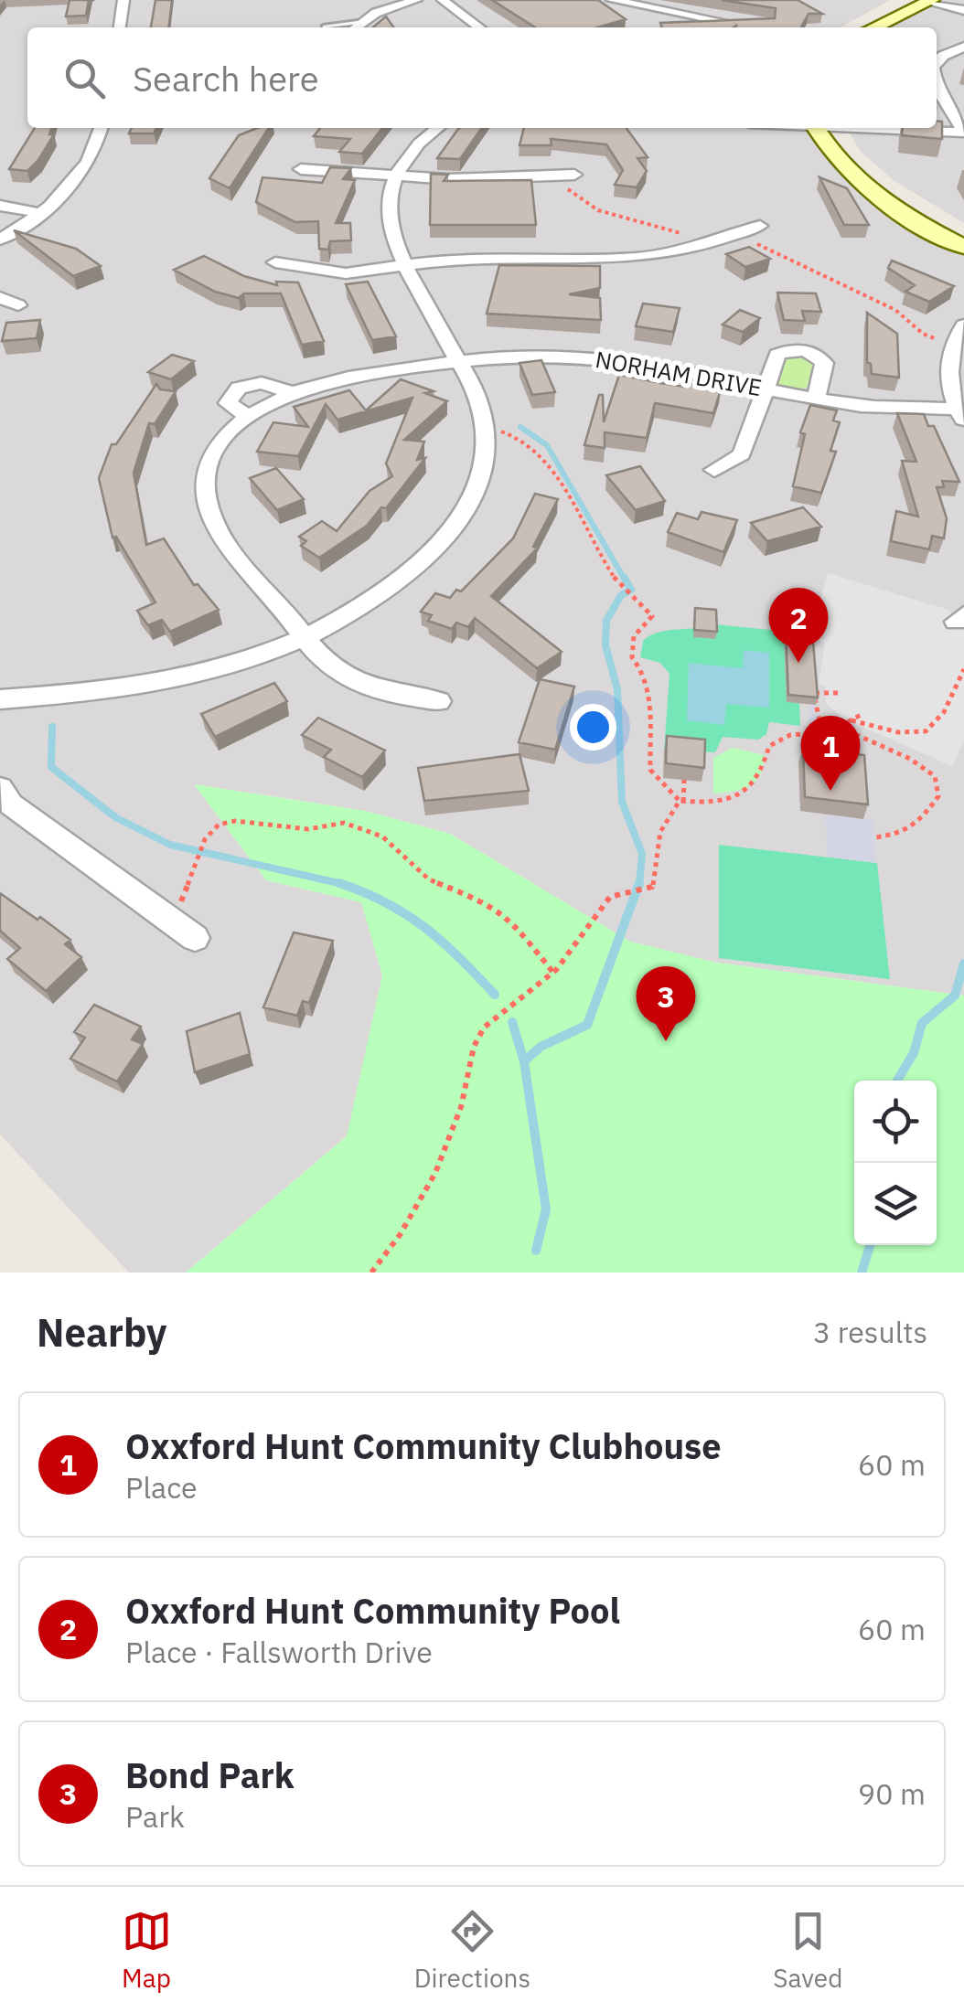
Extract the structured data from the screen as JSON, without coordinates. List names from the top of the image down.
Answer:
{
  "streets": {
    "street": ["NORHAM DRIVE"]
  },
  "page": {
    "search": "Search here",
    "pins": ["2", "1", "3"],
    "heading": ["Nearby", "3 results"],
    "list": [
      {
        "mark": "1",
        "name": "Oxxford Hunt Community Clubhouse",
        "note": "Place",
        "value": "60 m"
      },
      {
        "mark": "2",
        "name": "Oxxford Hunt Community Pool",
        "note": "Place · Fallsworth Drive",
        "value": "60 m"
      },
      {
        "mark": "3",
        "name": "Bond Park",
        "note": "Park",
        "value": "90 m"
      }
    ],
    "nav": ["Map", "Directions", "Saved"]
  }
}
